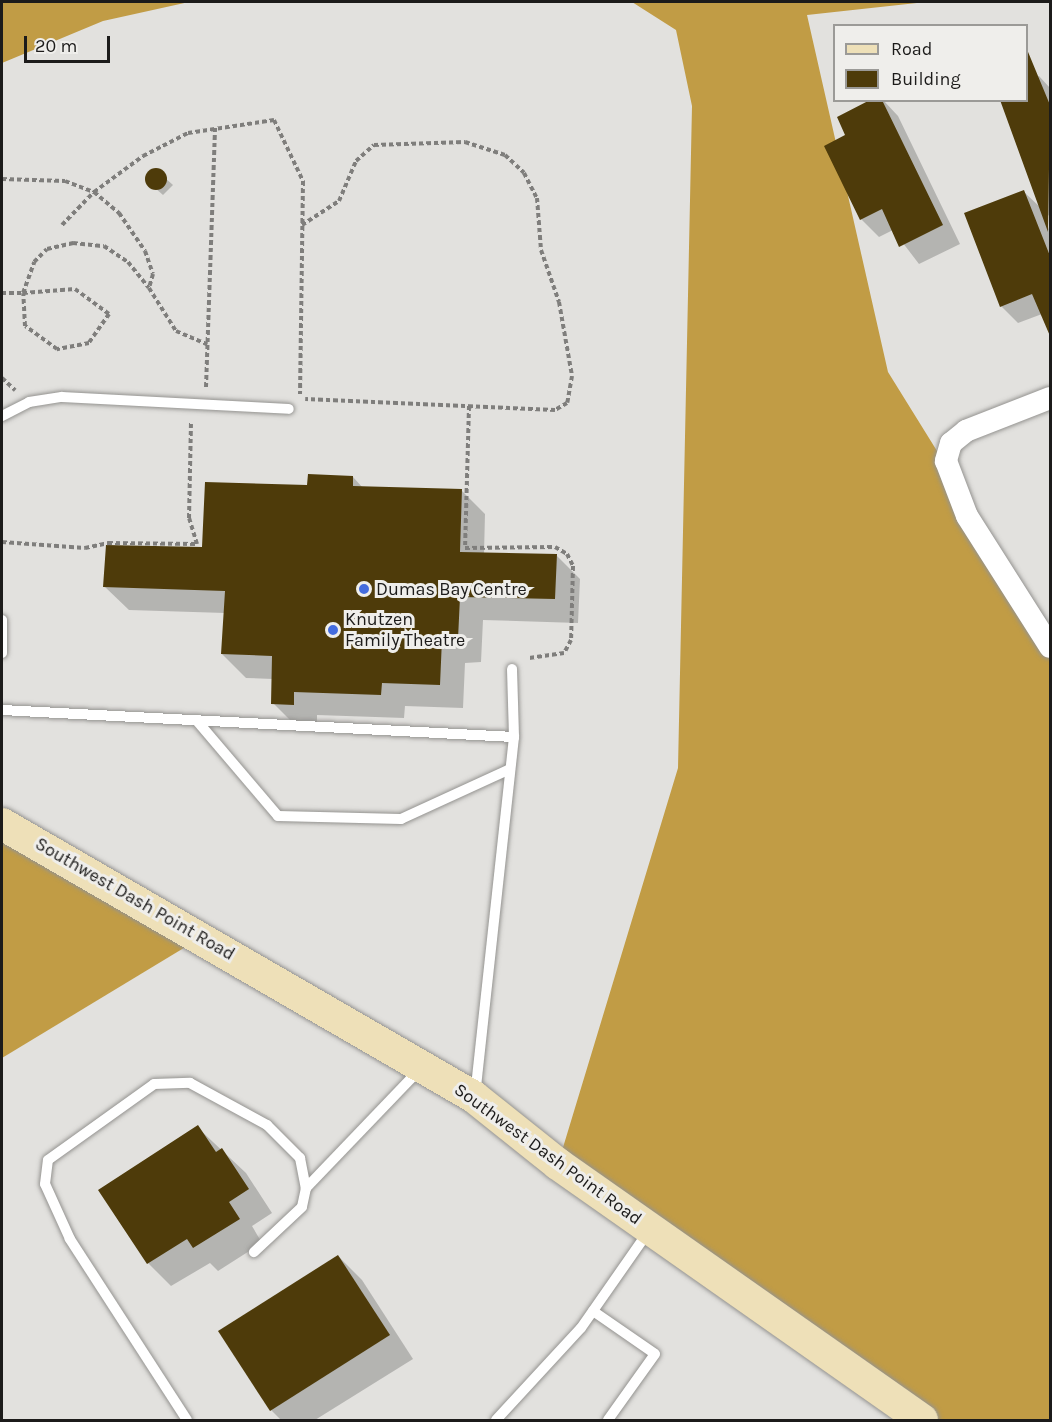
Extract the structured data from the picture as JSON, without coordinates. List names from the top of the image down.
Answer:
{
  "streets": {
    "main road": ["Southwest Dash Point Road"]
  },
  "places": ["Dumas Bay Centre", "Knutzen Family Theatre"],
  "legend": ["Road", "Building"],
  "scale_bar": "20 m"
}
